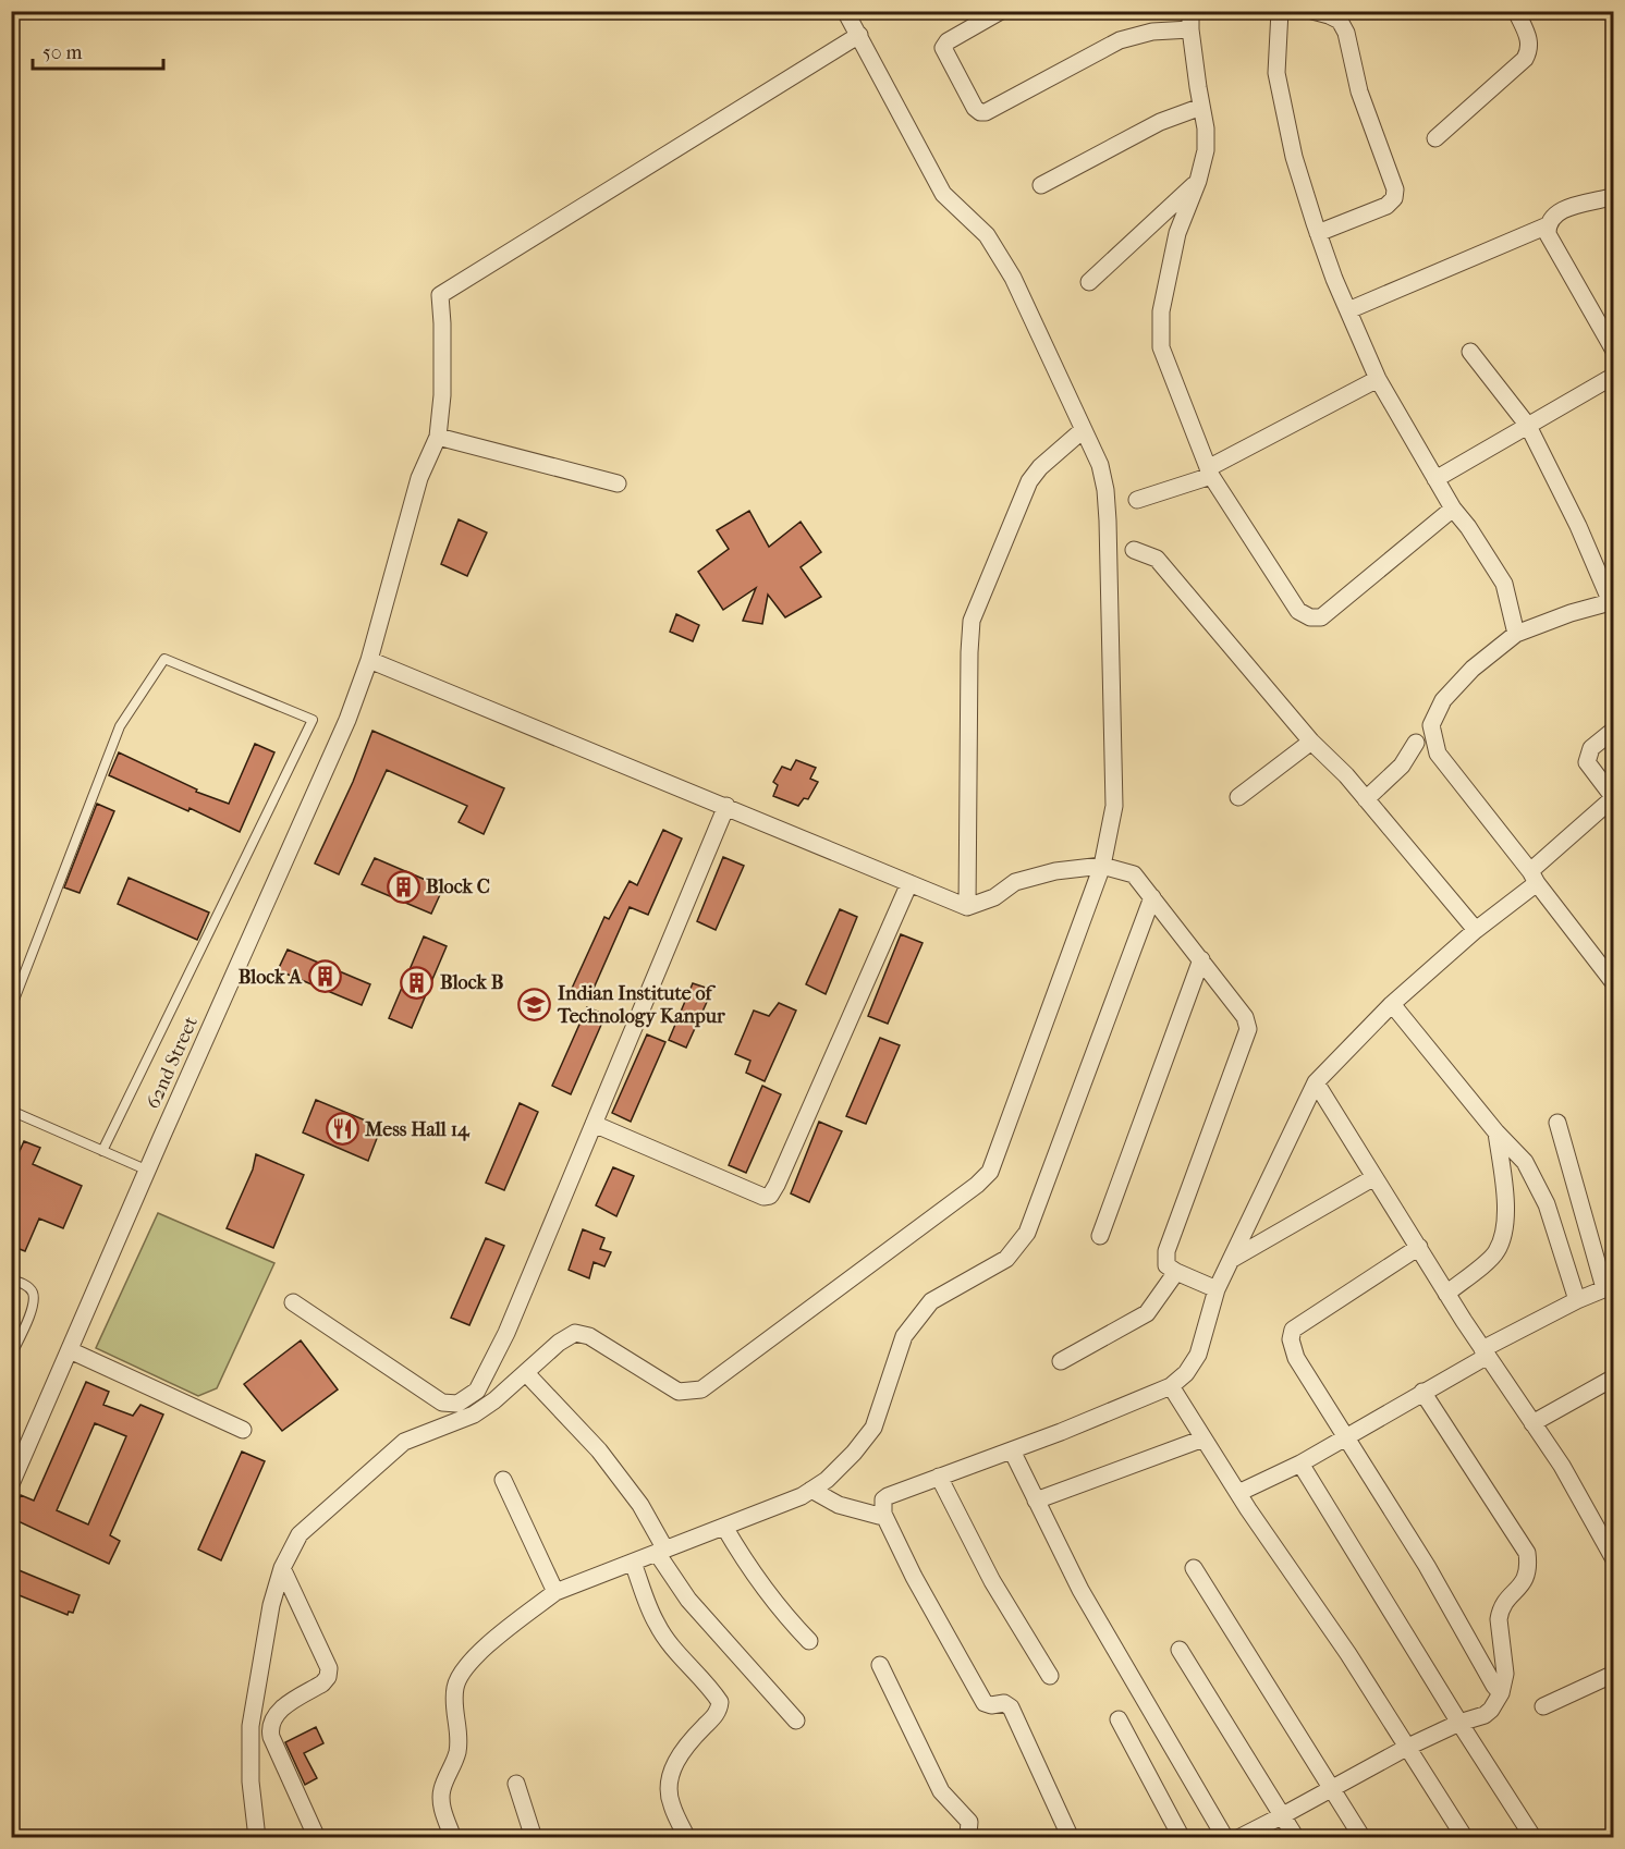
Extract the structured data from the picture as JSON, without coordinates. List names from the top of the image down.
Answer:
{
  "streets": {
    "street": ["62nd Street"]
  },
  "places": {
    "building": ["Block C", "Block A", "Block B"],
    "school or university": ["Indian Institute of Technology Kanpur"],
    "restaurant": ["Mess Hall 14"]
  },
  "scale_bar": "50 m"
}
